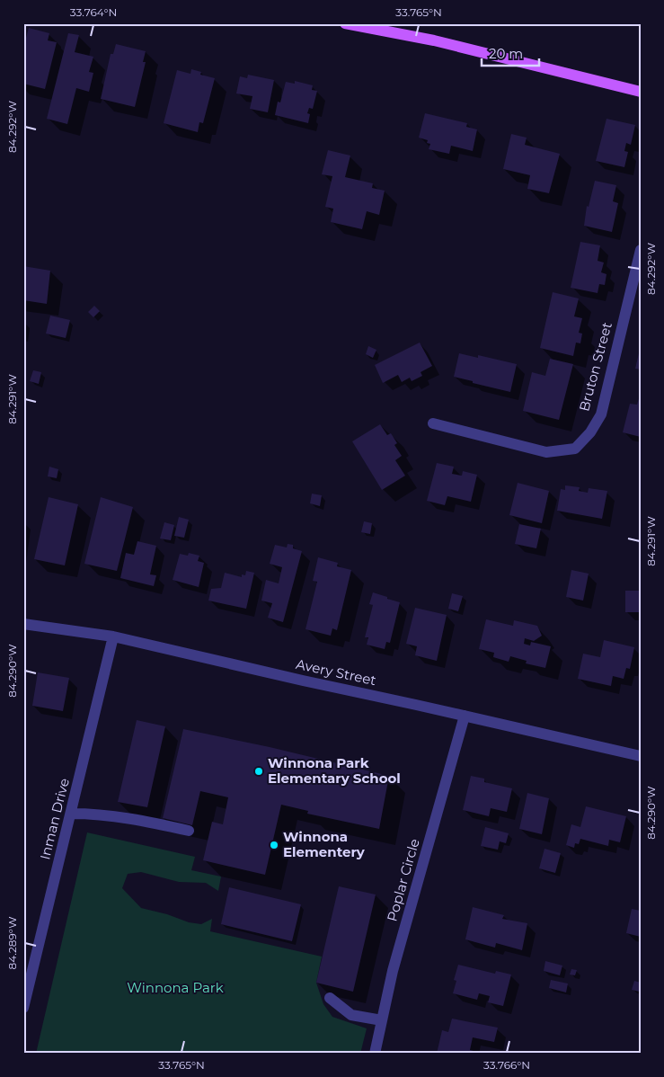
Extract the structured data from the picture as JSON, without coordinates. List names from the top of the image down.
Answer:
{
  "streets": {
    "street": [
      "Bruton Street",
      "Avery Street",
      "Inman Drive",
      "Poplar Circle"
    ]
  },
  "crossings": [
    ["Avery Street", "Inman Drive"],
    ["Avery Street", "Poplar Circle"]
  ],
  "parks": ["Winnona Park"],
  "places": ["Winnona Park Elementary School", "Winnona Elementery"],
  "scale_bar": "20 m",
  "coordinates": [
    "33.764°N",
    "33.765°N",
    "84.292°W",
    "84.291°W",
    "84.290°W",
    "84.289°W",
    "33.766°N"
  ]
}
